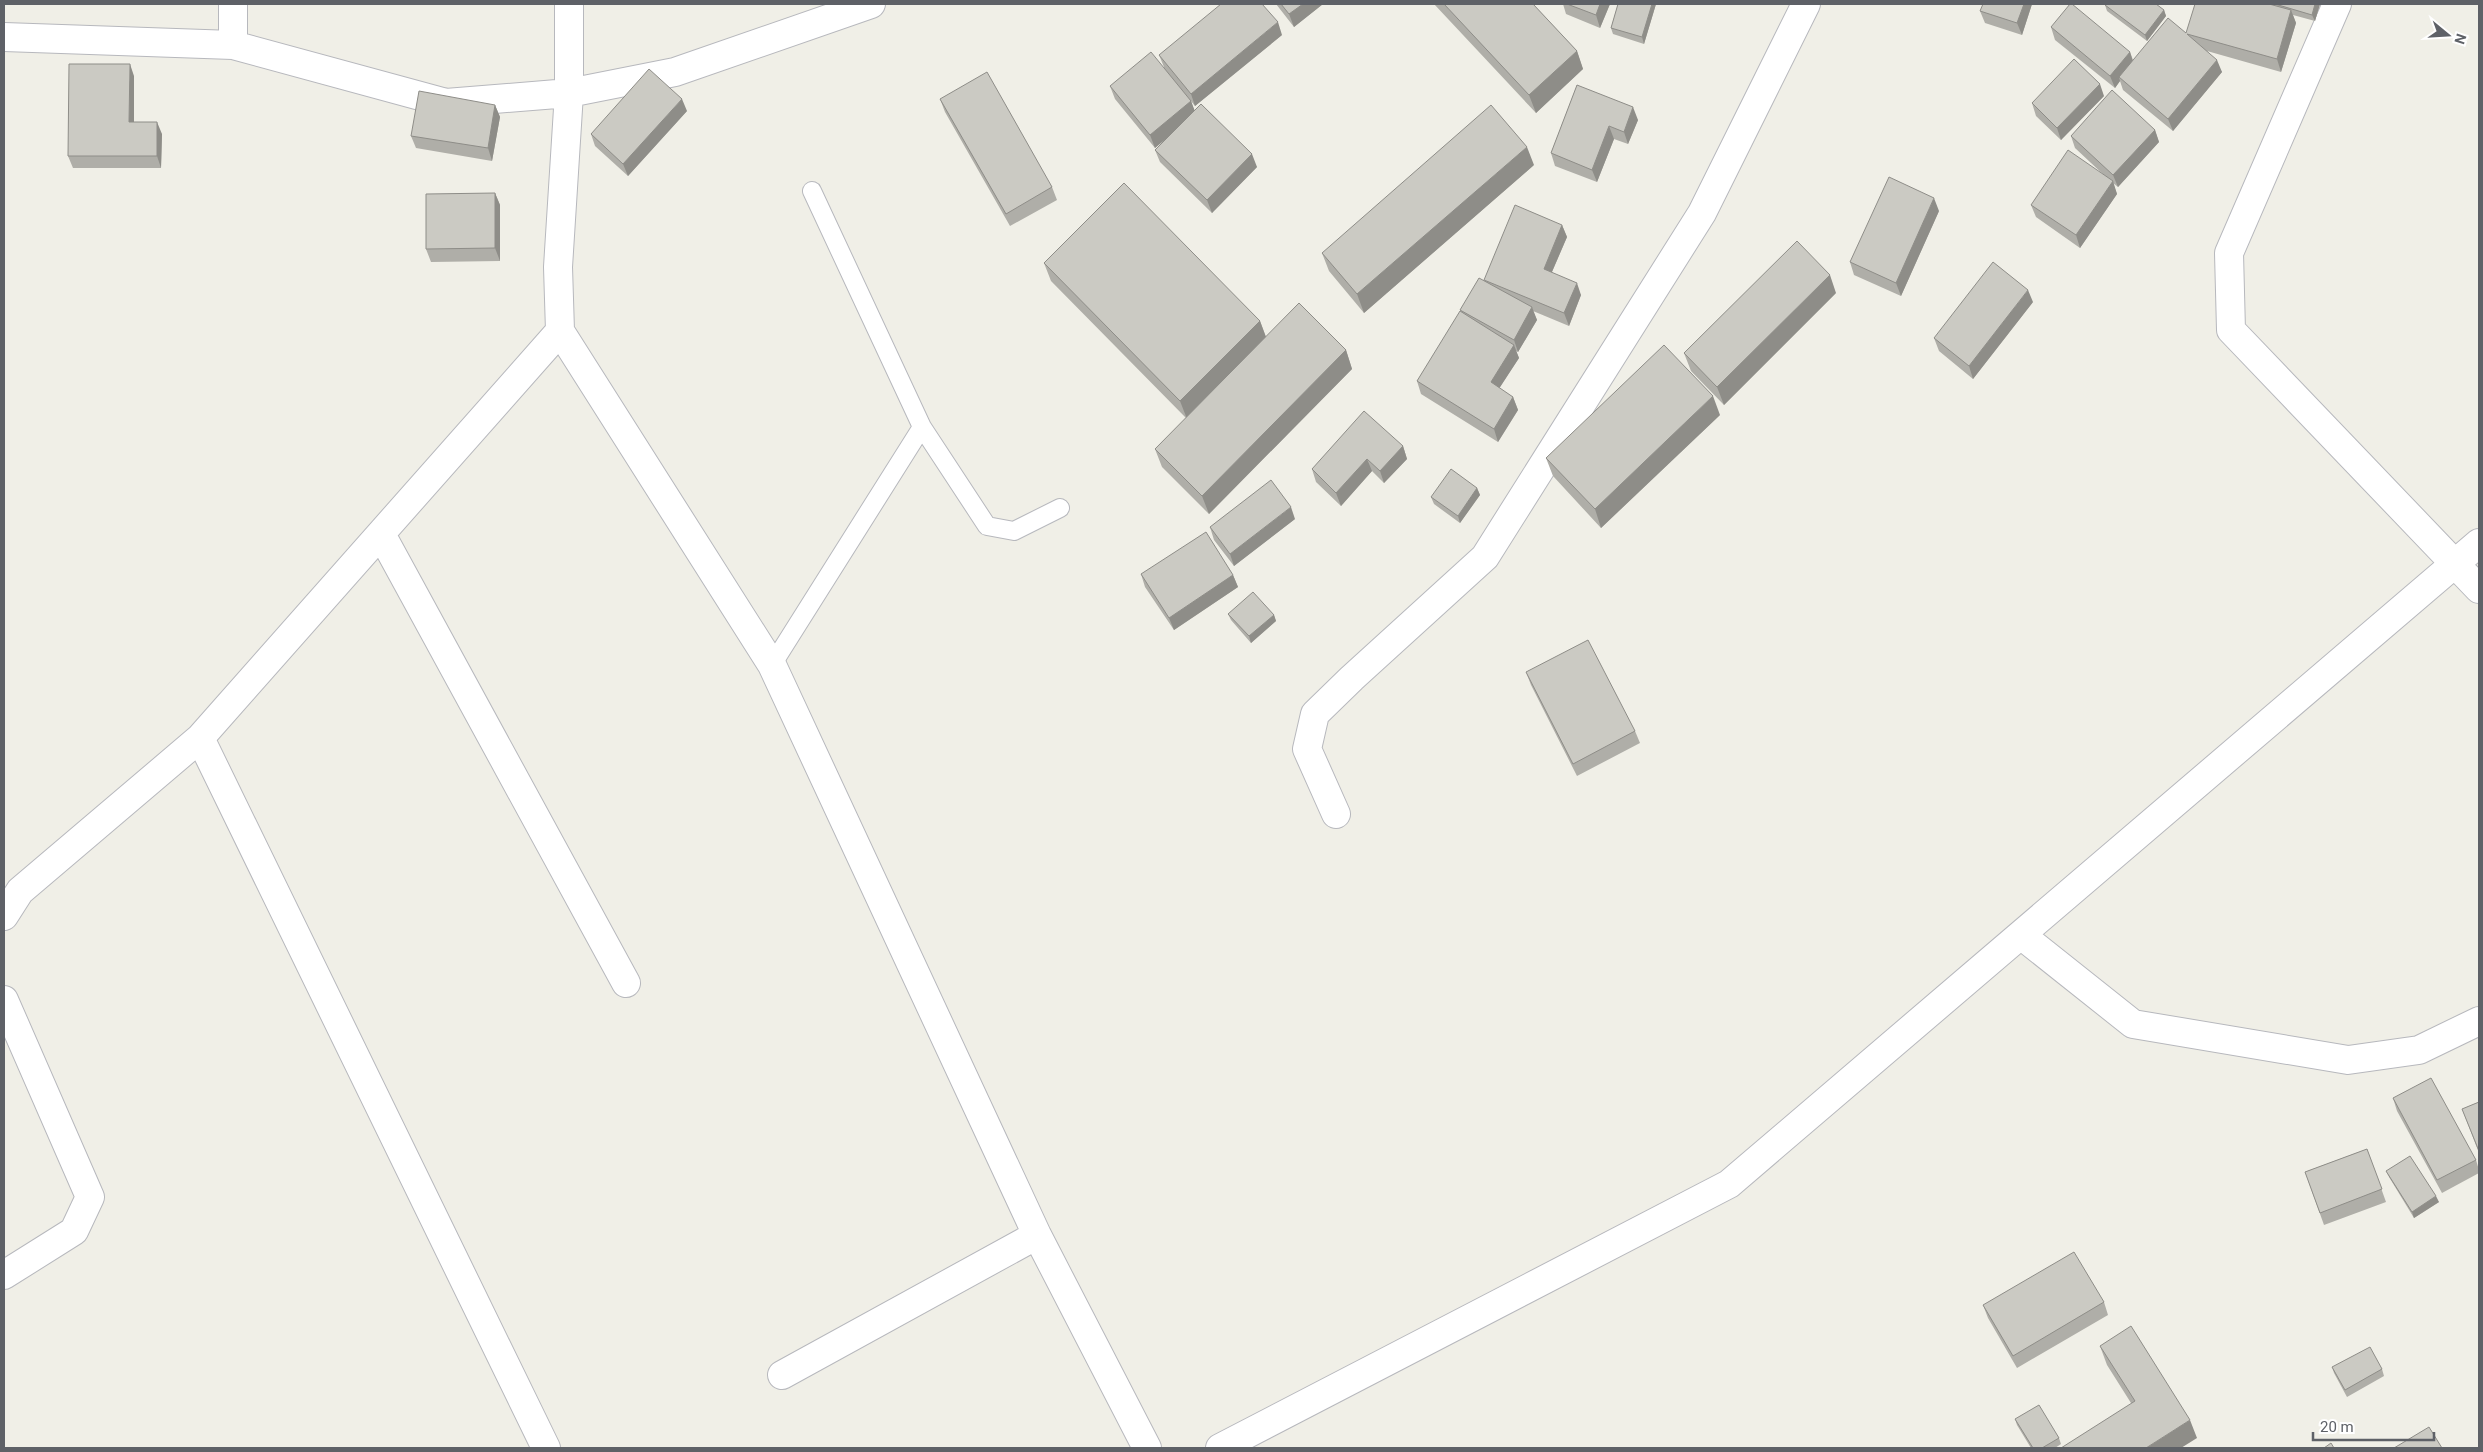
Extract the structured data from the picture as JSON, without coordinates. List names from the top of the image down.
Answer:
{
  "scale_bar": "20 m",
  "north": "right"
}
